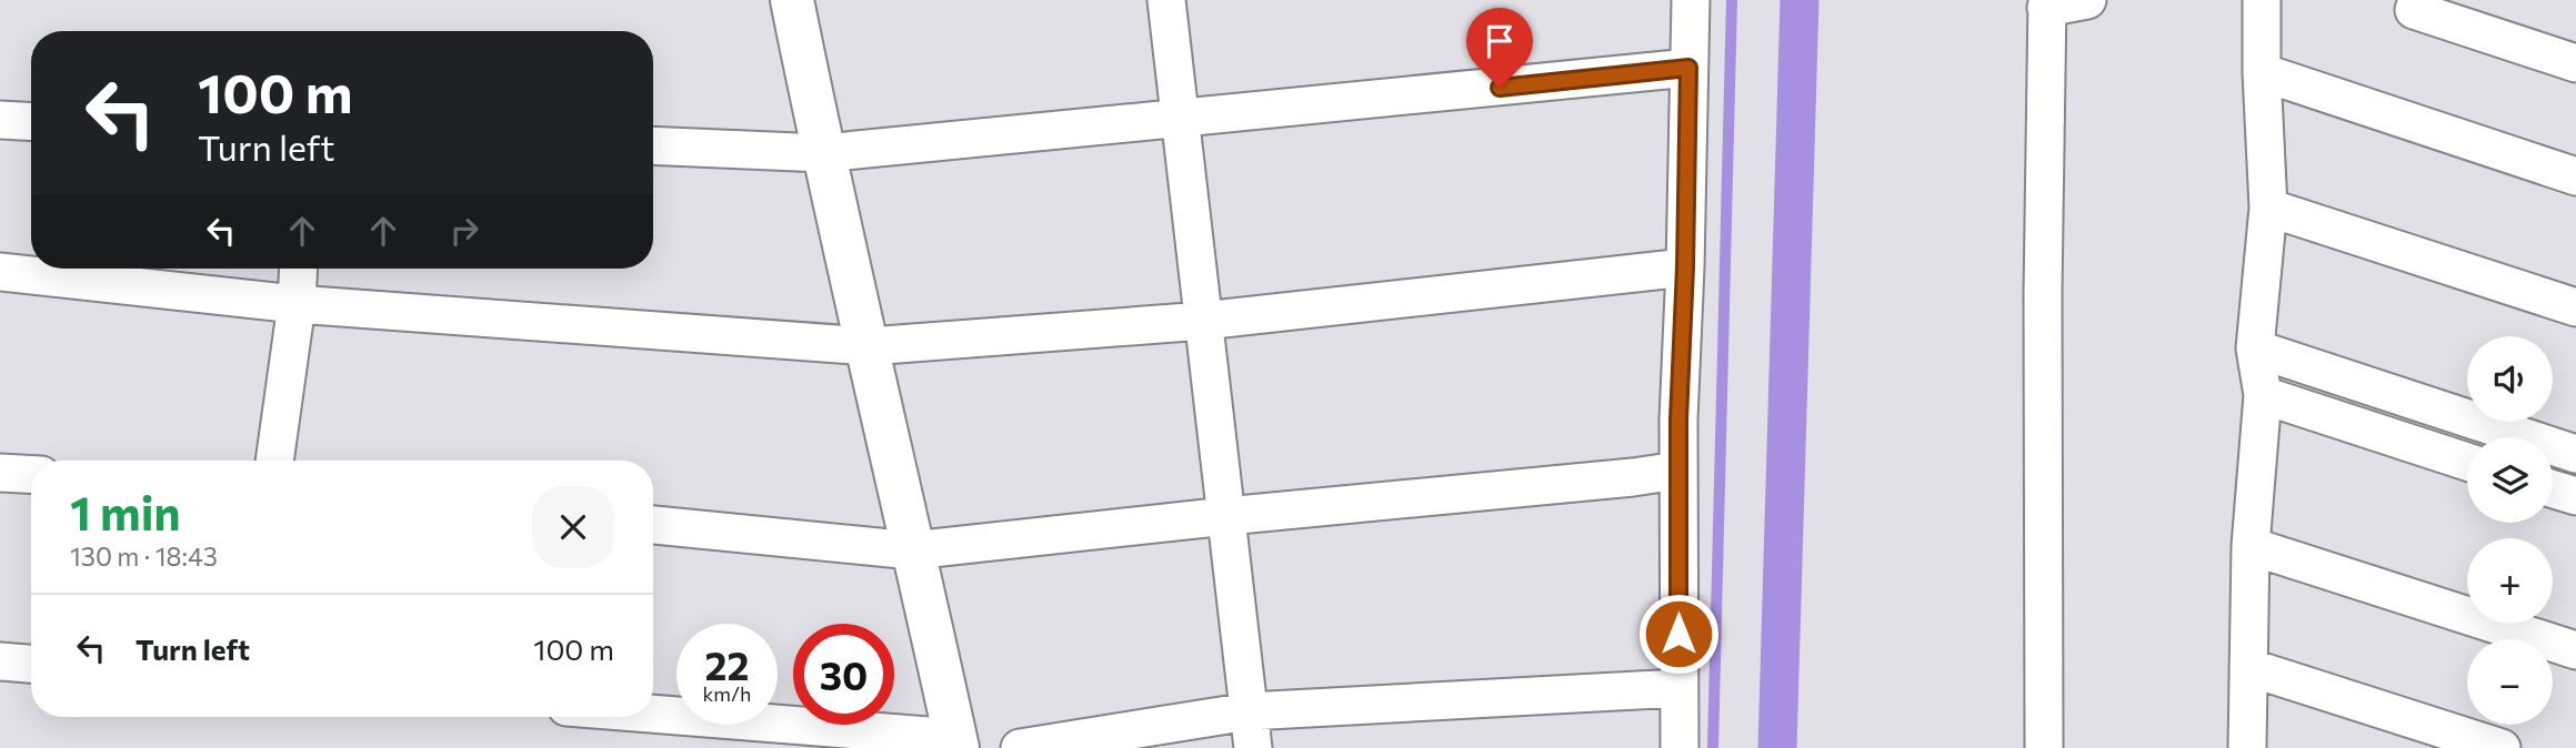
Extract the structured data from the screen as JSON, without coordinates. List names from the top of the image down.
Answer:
{
  "page": {
    "turn": ["100 m", "Turn left"],
    "map_buttons": ["+", "−"],
    "heading": ["1 min", "130 m · 18:43"],
    "list": [
      {
        "name": "Turn left",
        "value": "100 m"
      }
    ],
    "speed": "22 km/h",
    "limit": "30"
  }
}
